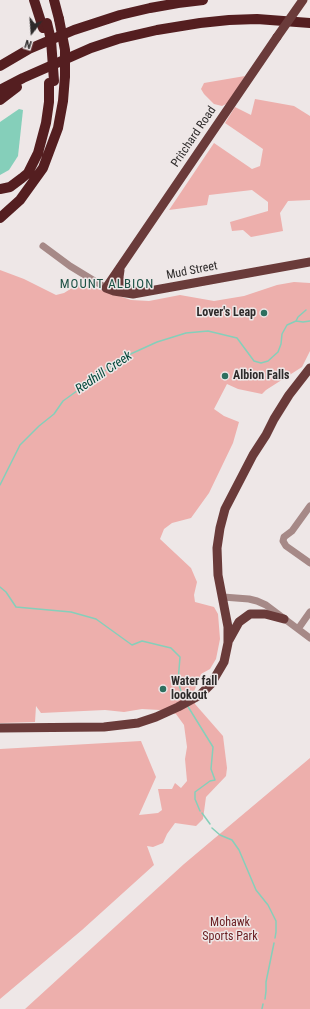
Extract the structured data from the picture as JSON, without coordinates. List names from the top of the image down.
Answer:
{
  "streets": {
    "main road": ["Pritchard Road", "Mud Street"]
  },
  "crossings": [
    ["Pritchard Road", "Mud Street"]
  ],
  "districts": ["MOUNT ALBION"],
  "water": ["Redhill Creek"],
  "parks": ["Mohawk Sports Park"],
  "places": ["Lover's Leap", "Albion Falls", "Water fall lookout"],
  "north": "bottom"
}
